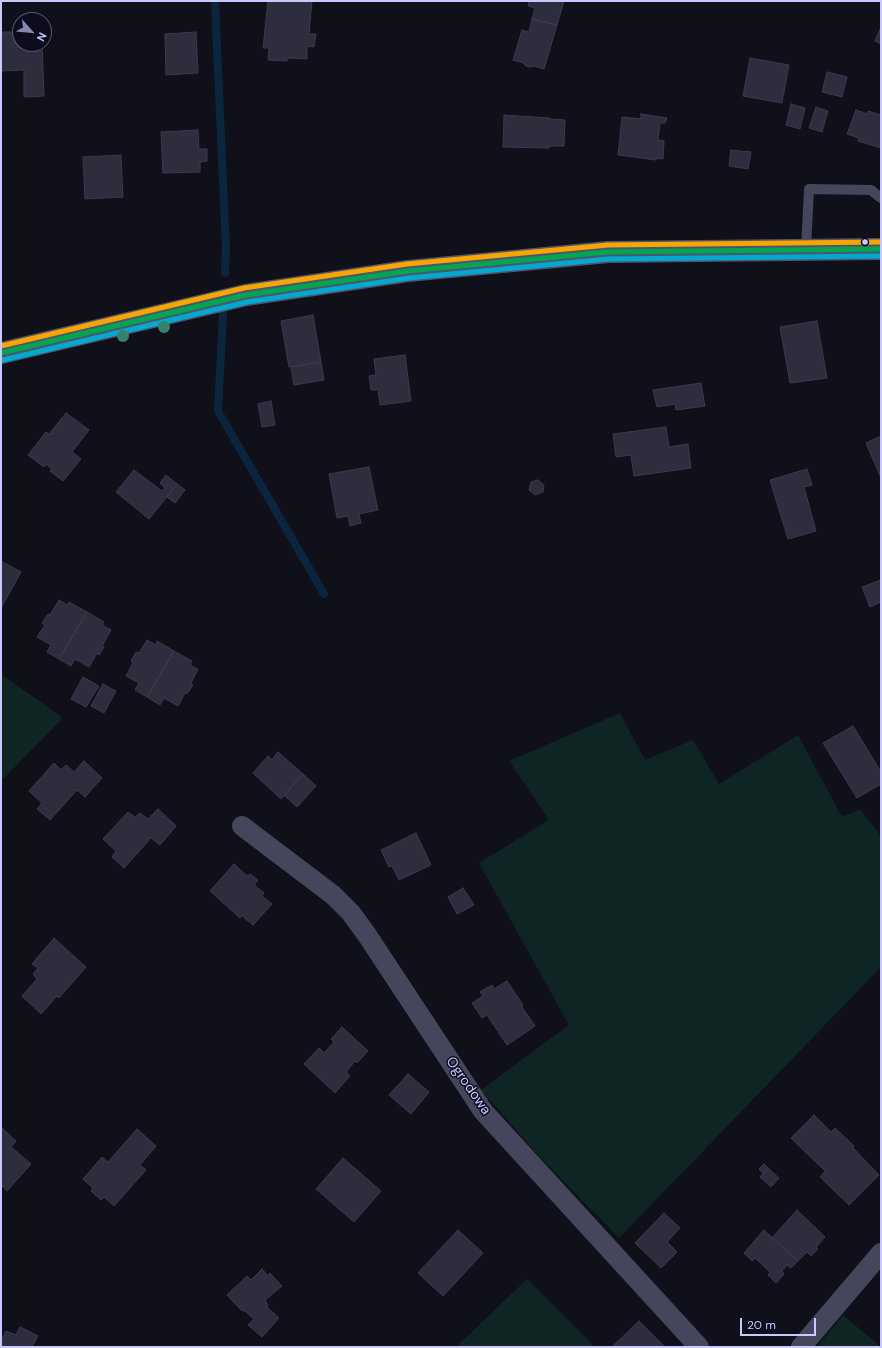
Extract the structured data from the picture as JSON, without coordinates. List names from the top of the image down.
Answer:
{
  "streets": {
    "street": ["Ogrodowa"]
  },
  "scale_bar": "20 m",
  "north": "bottom right"
}
